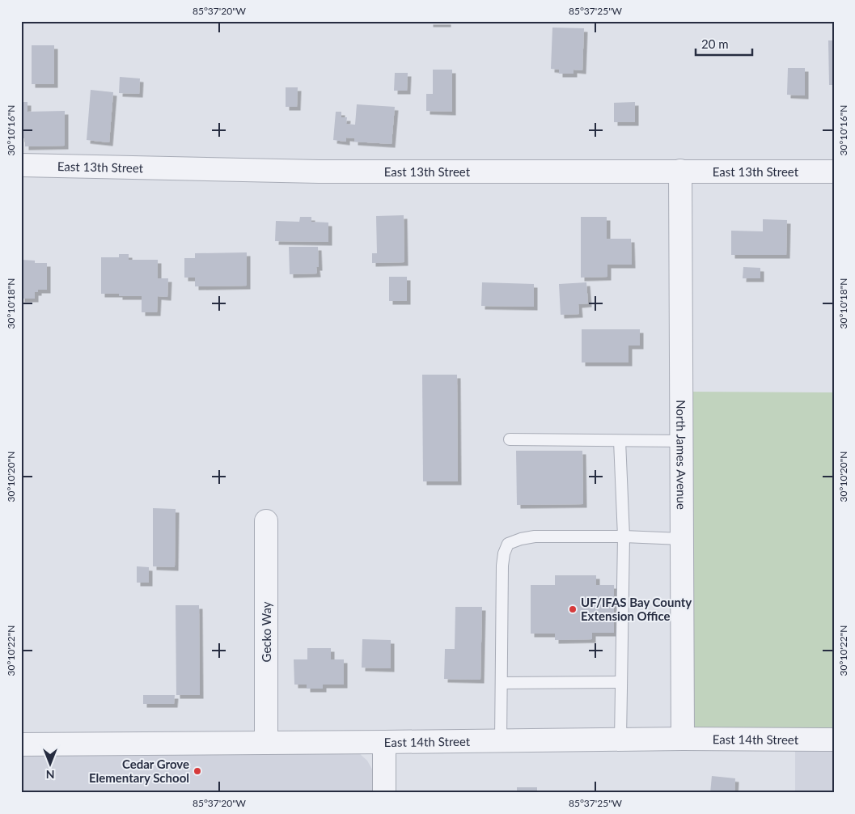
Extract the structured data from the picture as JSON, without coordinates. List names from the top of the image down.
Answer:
{
  "streets": {
    "street": [
      "East 13th Street",
      "North James Avenue",
      "Gecko Way",
      "East 14th Street"
    ]
  },
  "crossings": [
    ["East 13th Street", "North James Avenue"],
    ["North James Avenue", "East 14th Street"],
    ["Gecko Way", "East 14th Street"]
  ],
  "places": ["UF/IFAS Bay County Extension Office", "Cedar Grove Elementary School"],
  "scale_bar": "20 m",
  "north": "bottom",
  "coordinates": [
    "85°37'20\"W",
    "85°37'25\"W",
    "30°10'16\"N",
    "30°10'18\"N",
    "30°10'20\"N",
    "30°10'22\"N"
  ]
}
